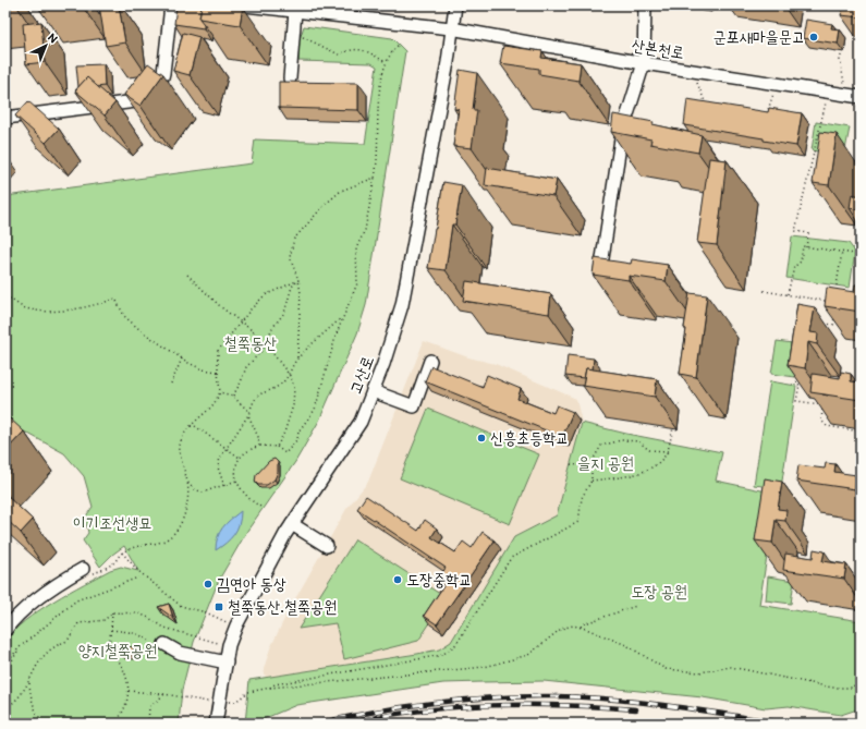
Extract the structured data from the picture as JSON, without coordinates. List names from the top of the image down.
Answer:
{
  "streets": {
    "street": ["산본천로", "고산로"]
  },
  "crossings": [
    ["산본천로", "고산로"]
  ],
  "parks": [
    "철쭉동산",
    "을지 공원",
    "이기조선생묘",
    "도장 공원",
    "양지철쭉공원"
  ],
  "places": {
    "other": [
      "군포새마을문고",
      "신흥초등학교",
      "도장중학교",
      "김연아 동상"
    ],
    "transit": ["철쭉동산.철쭉공원"]
  },
  "north": "top right"
}
